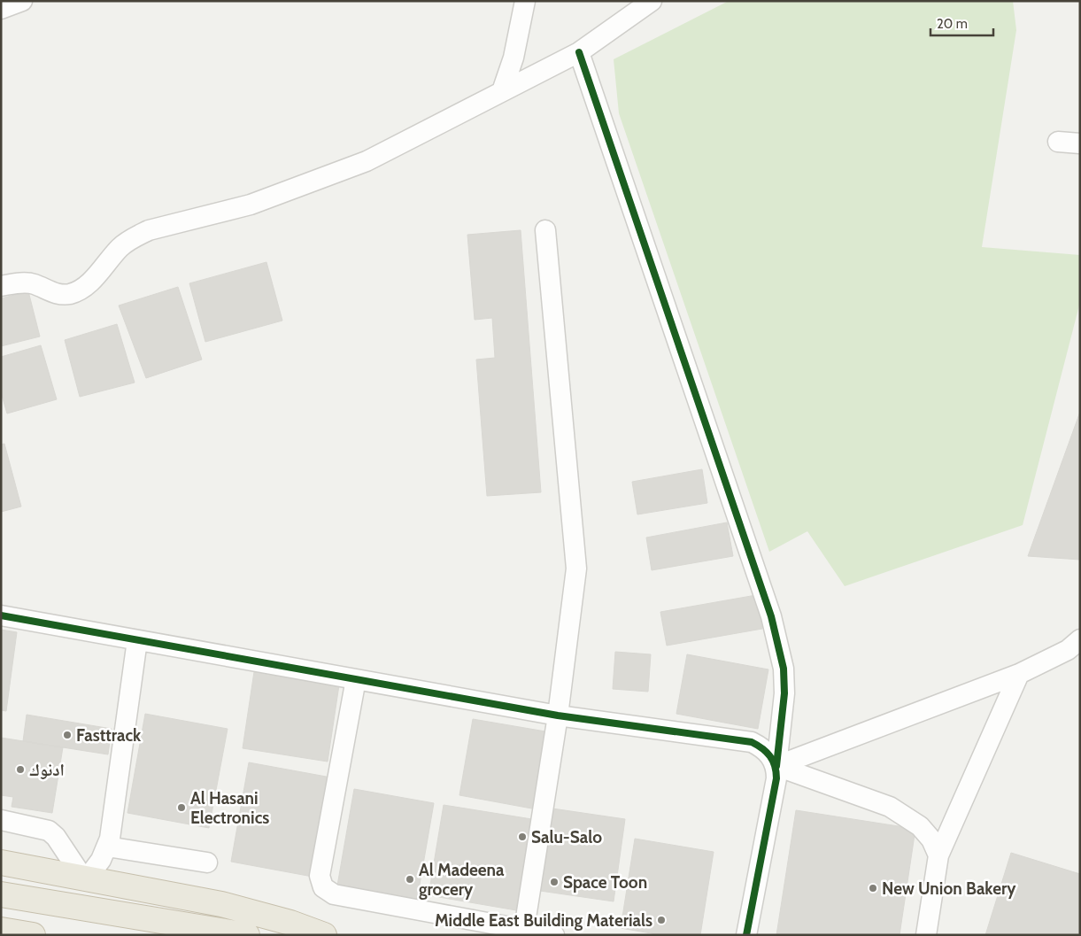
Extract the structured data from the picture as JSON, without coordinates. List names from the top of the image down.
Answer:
{
  "places": [
    "Fasttrack",
    "ادنوك",
    "Al Hasani Electronics",
    "Salu-Salo",
    "Al Madeena grocery",
    "Space Toon",
    "New Union Bakery",
    "Middle East Building Materials"
  ],
  "scale_bar": "20 m"
}
